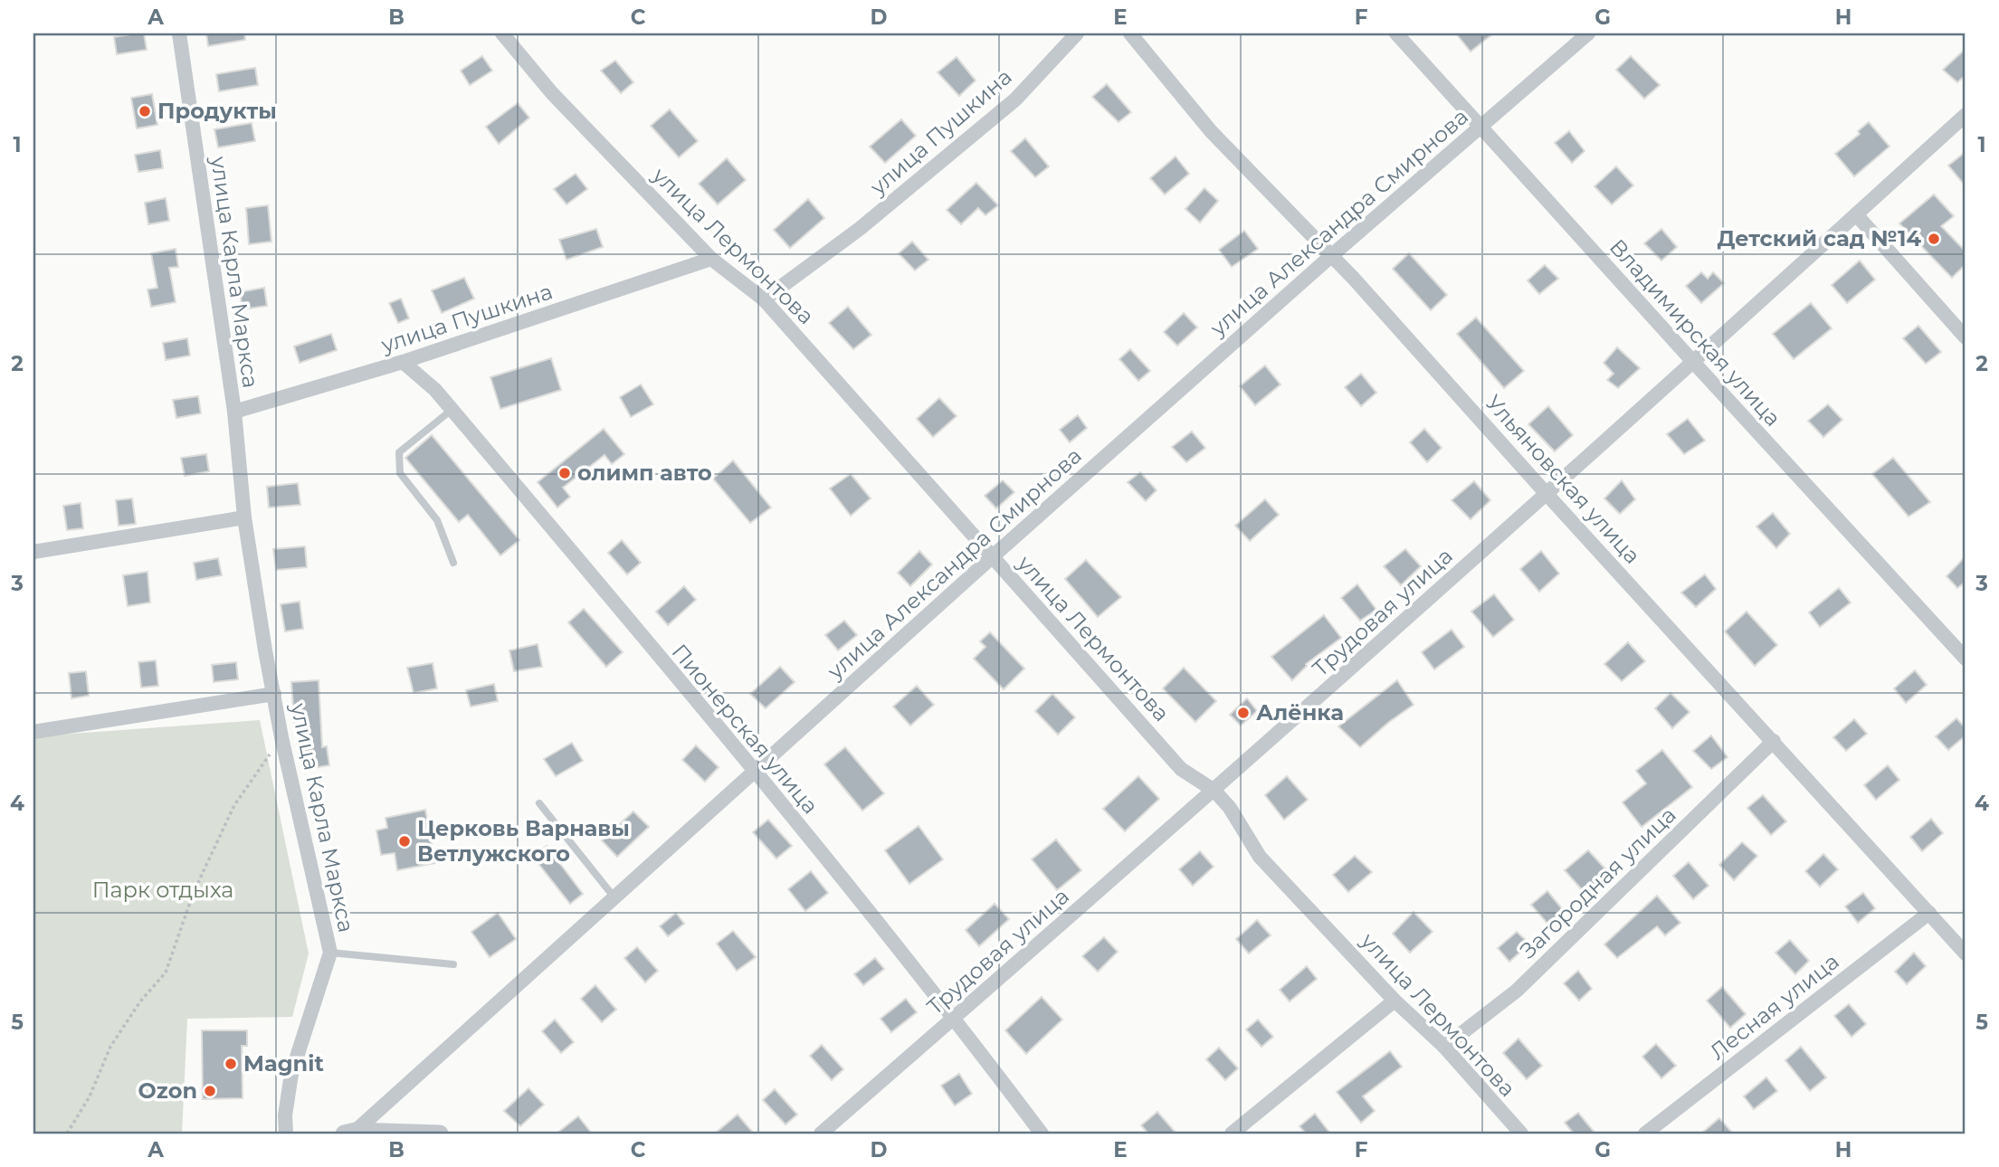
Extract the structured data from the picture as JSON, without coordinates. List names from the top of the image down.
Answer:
{
  "streets": {
    "street": [
      "улица Пушкина",
      "улица Александра Смирнова",
      "улица Лермонтова",
      "улица Карла Маркса",
      "Владимирская улица",
      "Ульяновская улица",
      "Трудовая улица",
      "Пионерская улица",
      "Загородная улица",
      "Лесная улица"
    ]
  },
  "crossings": [
    ["улица Пушкина", "улица Лермонтова"],
    ["улица Пушкина", "улица Карла Маркса"],
    ["улица Пушкина", "Пионерская улица"],
    ["улица Александра Смирнова", "улица Лермонтова"],
    ["улица Александра Смирнова", "Владимирская улица"],
    ["улица Александра Смирнова", "Ульяновская улица"],
    ["улица Александра Смирнова", "Пионерская улица"],
    ["улица Лермонтова", "Трудовая улица"],
    ["улица Лермонтова", "Загородная улица"],
    ["Владимирская улица", "Трудовая улица"],
    ["Ульяновская улица", "Трудовая улица"],
    ["Ульяновская улица", "Загородная улица"],
    ["Ульяновская улица", "Лесная улица"],
    ["Трудовая улица", "Пионерская улица"]
  ],
  "parks": ["Парк отдыха"],
  "places": [
    "Продукты",
    "Детский сад №14",
    "олимп авто",
    "Алёнка",
    "Церковь Варнавы Ветлужского",
    "Magnit",
    "Ozon"
  ],
  "grid": {
    "columns": [
      "A",
      "B",
      "C",
      "D",
      "E",
      "F",
      "G",
      "H"
    ],
    "rows": [
      "1",
      "2",
      "3",
      "4",
      "5"
    ]
  }
}
